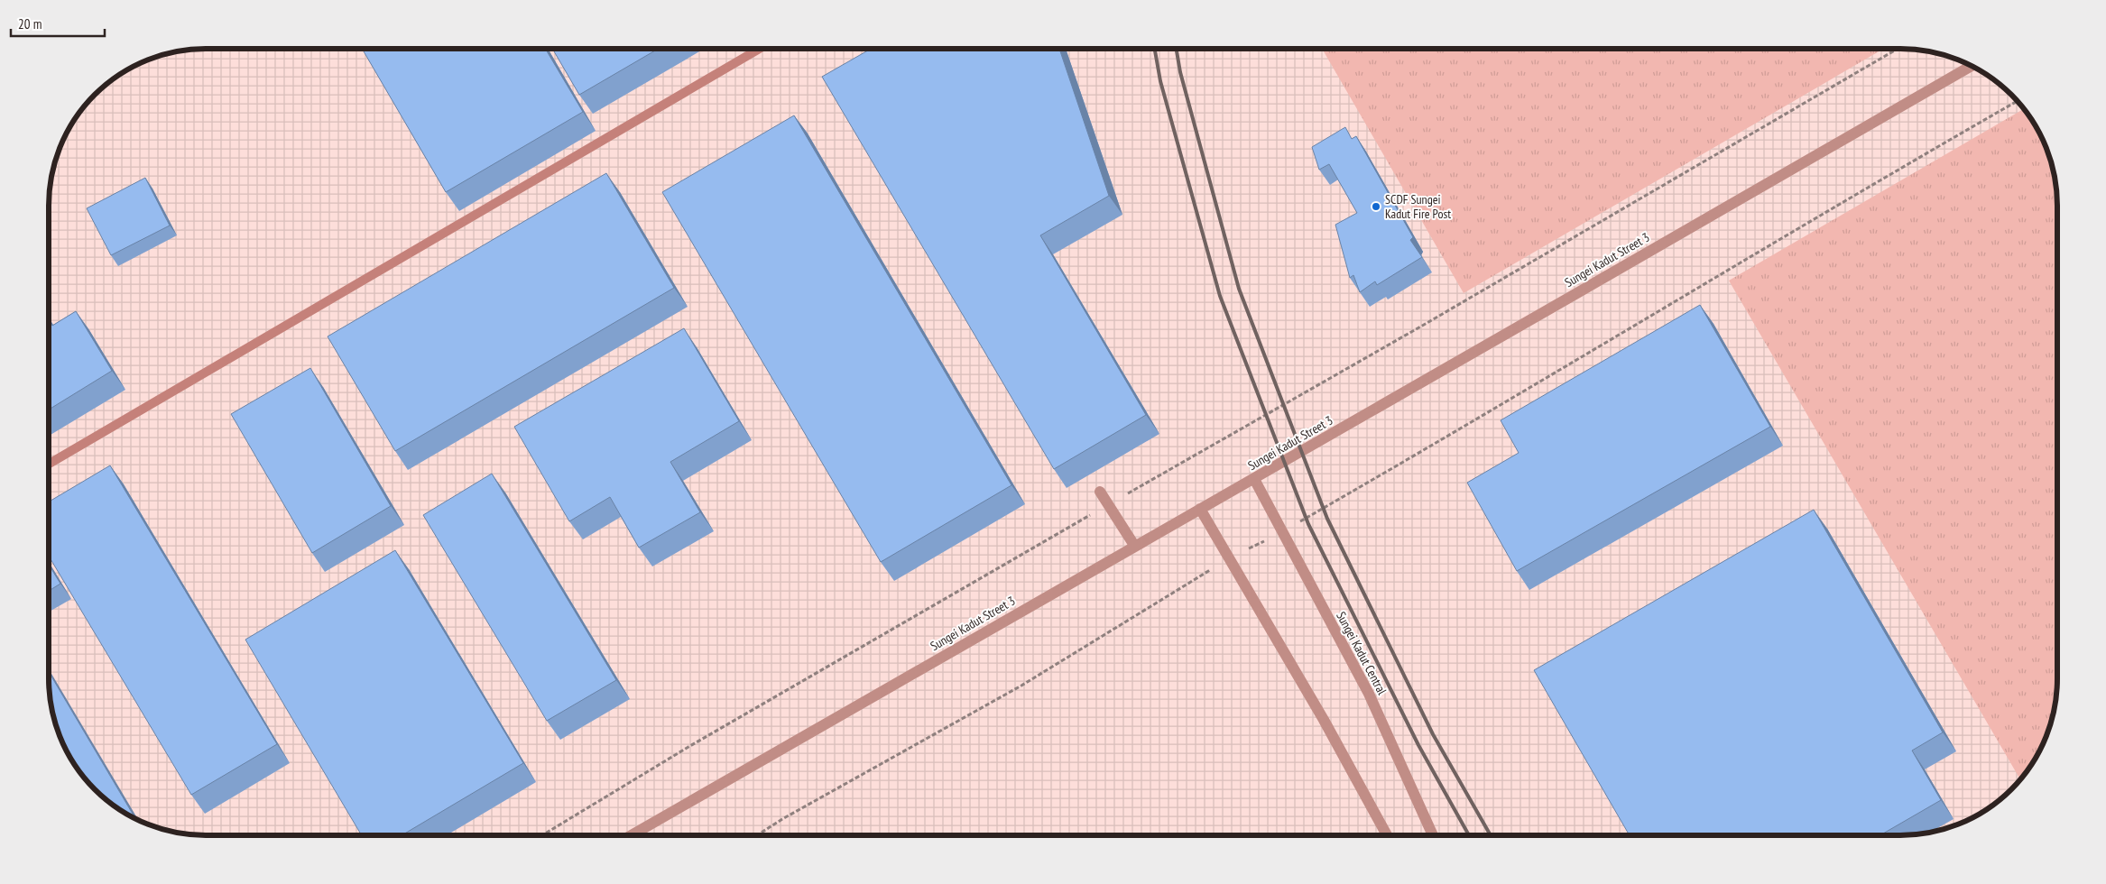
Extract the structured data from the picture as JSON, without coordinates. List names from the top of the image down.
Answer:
{
  "streets": {
    "street": ["Sungei Kadut Street 3", "Sungei Kadut Central"]
  },
  "crossings": [
    ["Sungei Kadut Street 3", "Sungei Kadut Central"]
  ],
  "places": ["SCDF Sungei Kadut Fire Post"],
  "scale_bar": "20 m"
}
